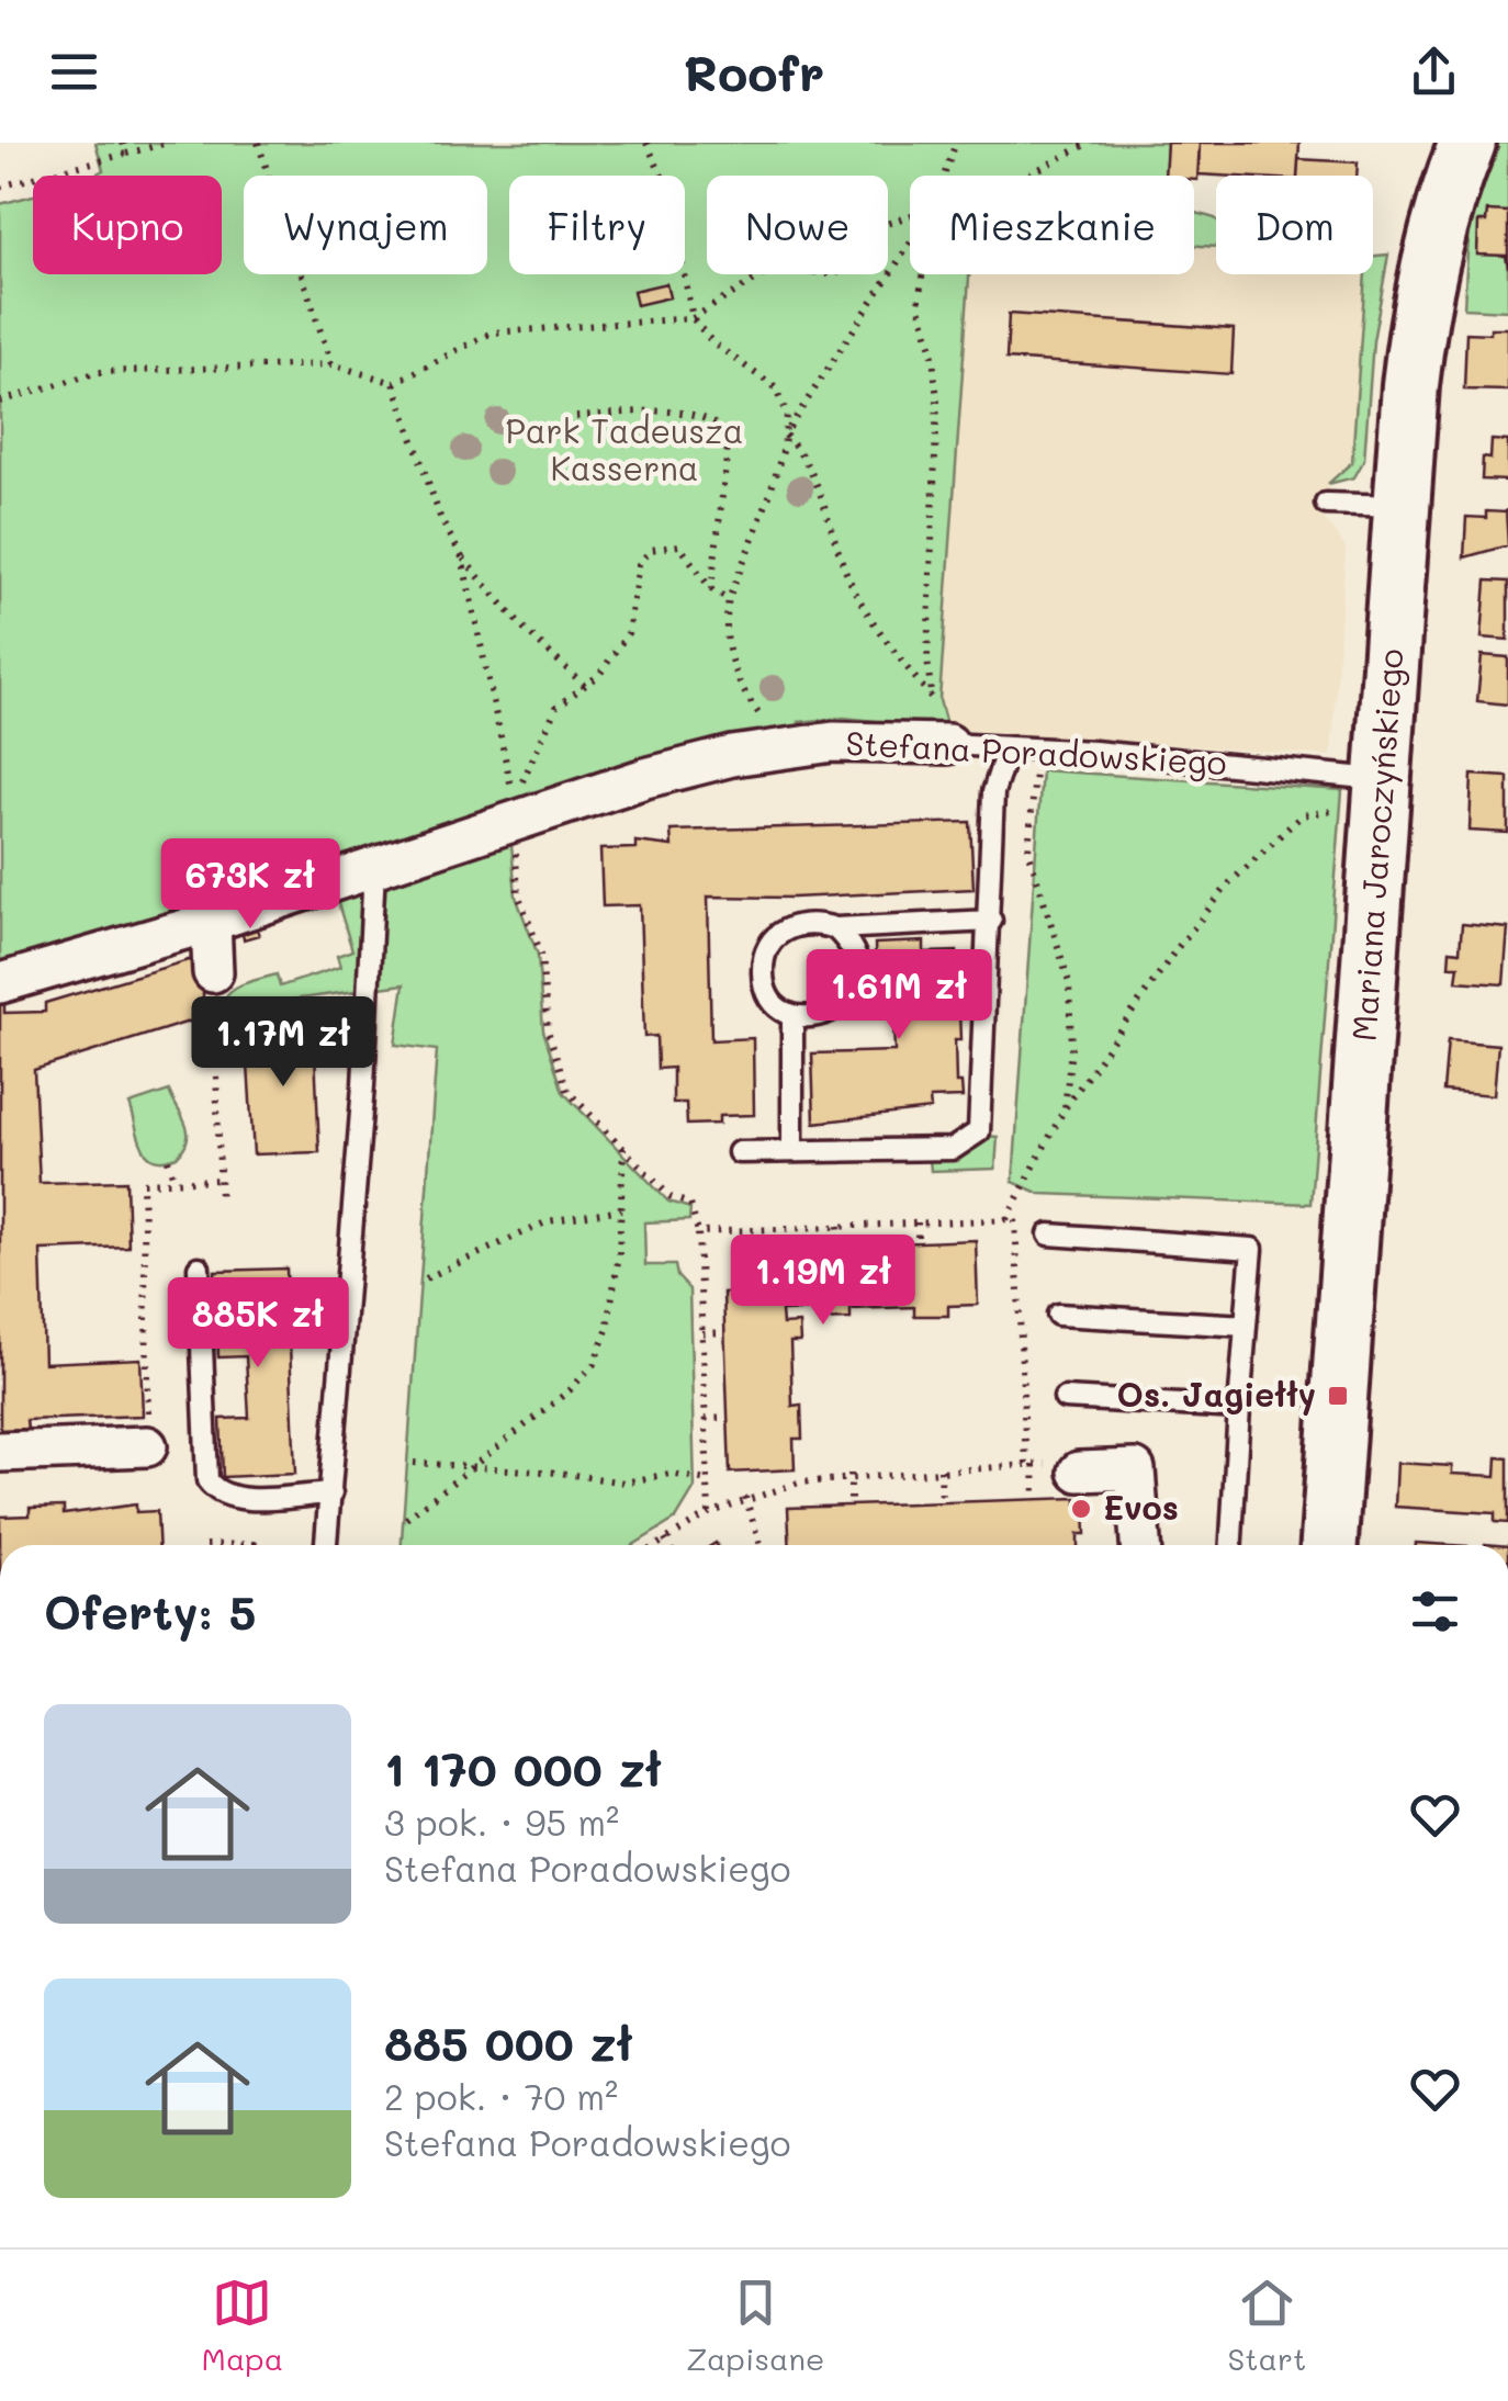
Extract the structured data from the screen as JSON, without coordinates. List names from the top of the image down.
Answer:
{
  "streets": {
    "street": ["Stefana Poradowskiego", "Mariana Jaroczyńskiego"]
  },
  "crossings": [
    ["Stefana Poradowskiego", "Mariana Jaroczyńskiego"]
  ],
  "parks": ["Park Tadeusza Kasserna"],
  "places": {
    "transit": ["Os. Jagiełły"],
    "other": ["Evos"]
  },
  "page": {
    "header": "Roofr",
    "chip": [
      "Kupno",
      "Wynajem",
      "Filtry",
      "Nowe",
      "Mieszkanie",
      "Dom"
    ],
    "price": [
      "673K zł",
      "1.61M zł",
      "1.17M zł",
      "1.19M zł",
      "885K zł"
    ],
    "heading": "Oferty: 5",
    "list": [
      {
        "name": "1 170 000 zł",
        "note": "3 pok. · 95 m² · Stefana Poradowskiego"
      },
      {
        "name": "885 000 zł",
        "note": "2 pok. · 70 m² · Stefana Poradowskiego"
      }
    ],
    "tabs": ["Mapa", "Zapisane", "Start"]
  }
}
